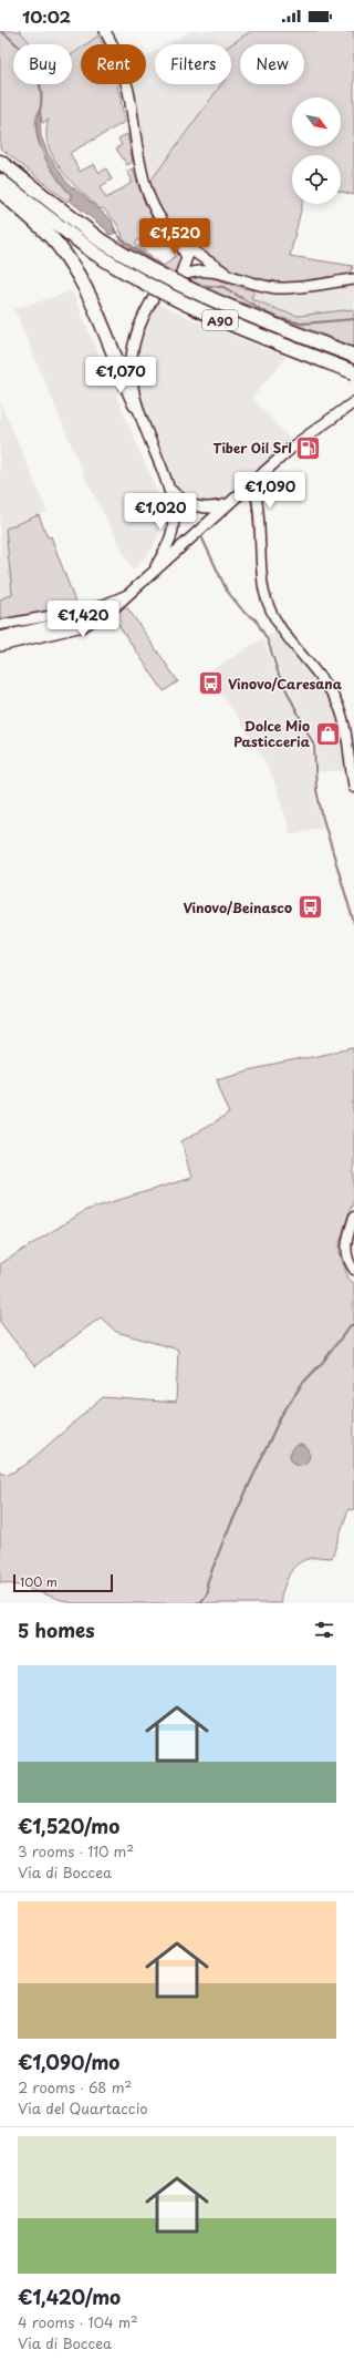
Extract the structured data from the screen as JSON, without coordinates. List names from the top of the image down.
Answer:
{
  "streets": {
    "highway": ["A90"]
  },
  "places": {
    "fuel station": ["Tiber Oil Srl"],
    "bus stop": ["Vinovo/Caresana", "Vinovo/Beinasco"],
    "shop": ["Dolce Mio Pasticceria"]
  },
  "scale_bar": "100 m",
  "north": "bottom right",
  "page": {
    "status": "10:02",
    "chip": [
      "Buy",
      "Rent",
      "Filters",
      "New"
    ],
    "price": [
      "€1,520",
      "€1,070",
      "€1,090",
      "€1,020",
      "€1,420"
    ],
    "scale": "100 m",
    "heading": "5 homes",
    "list": [
      {
        "name": "€1,520/mo",
        "note": "3 rooms · 110 m² · Via di Boccea"
      },
      {
        "name": "€1,090/mo",
        "note": "2 rooms · 68 m² · Via del Quartaccio"
      },
      {
        "name": "€1,420/mo",
        "note": "4 rooms · 104 m² · Via di Boccea"
      }
    ]
  }
}
